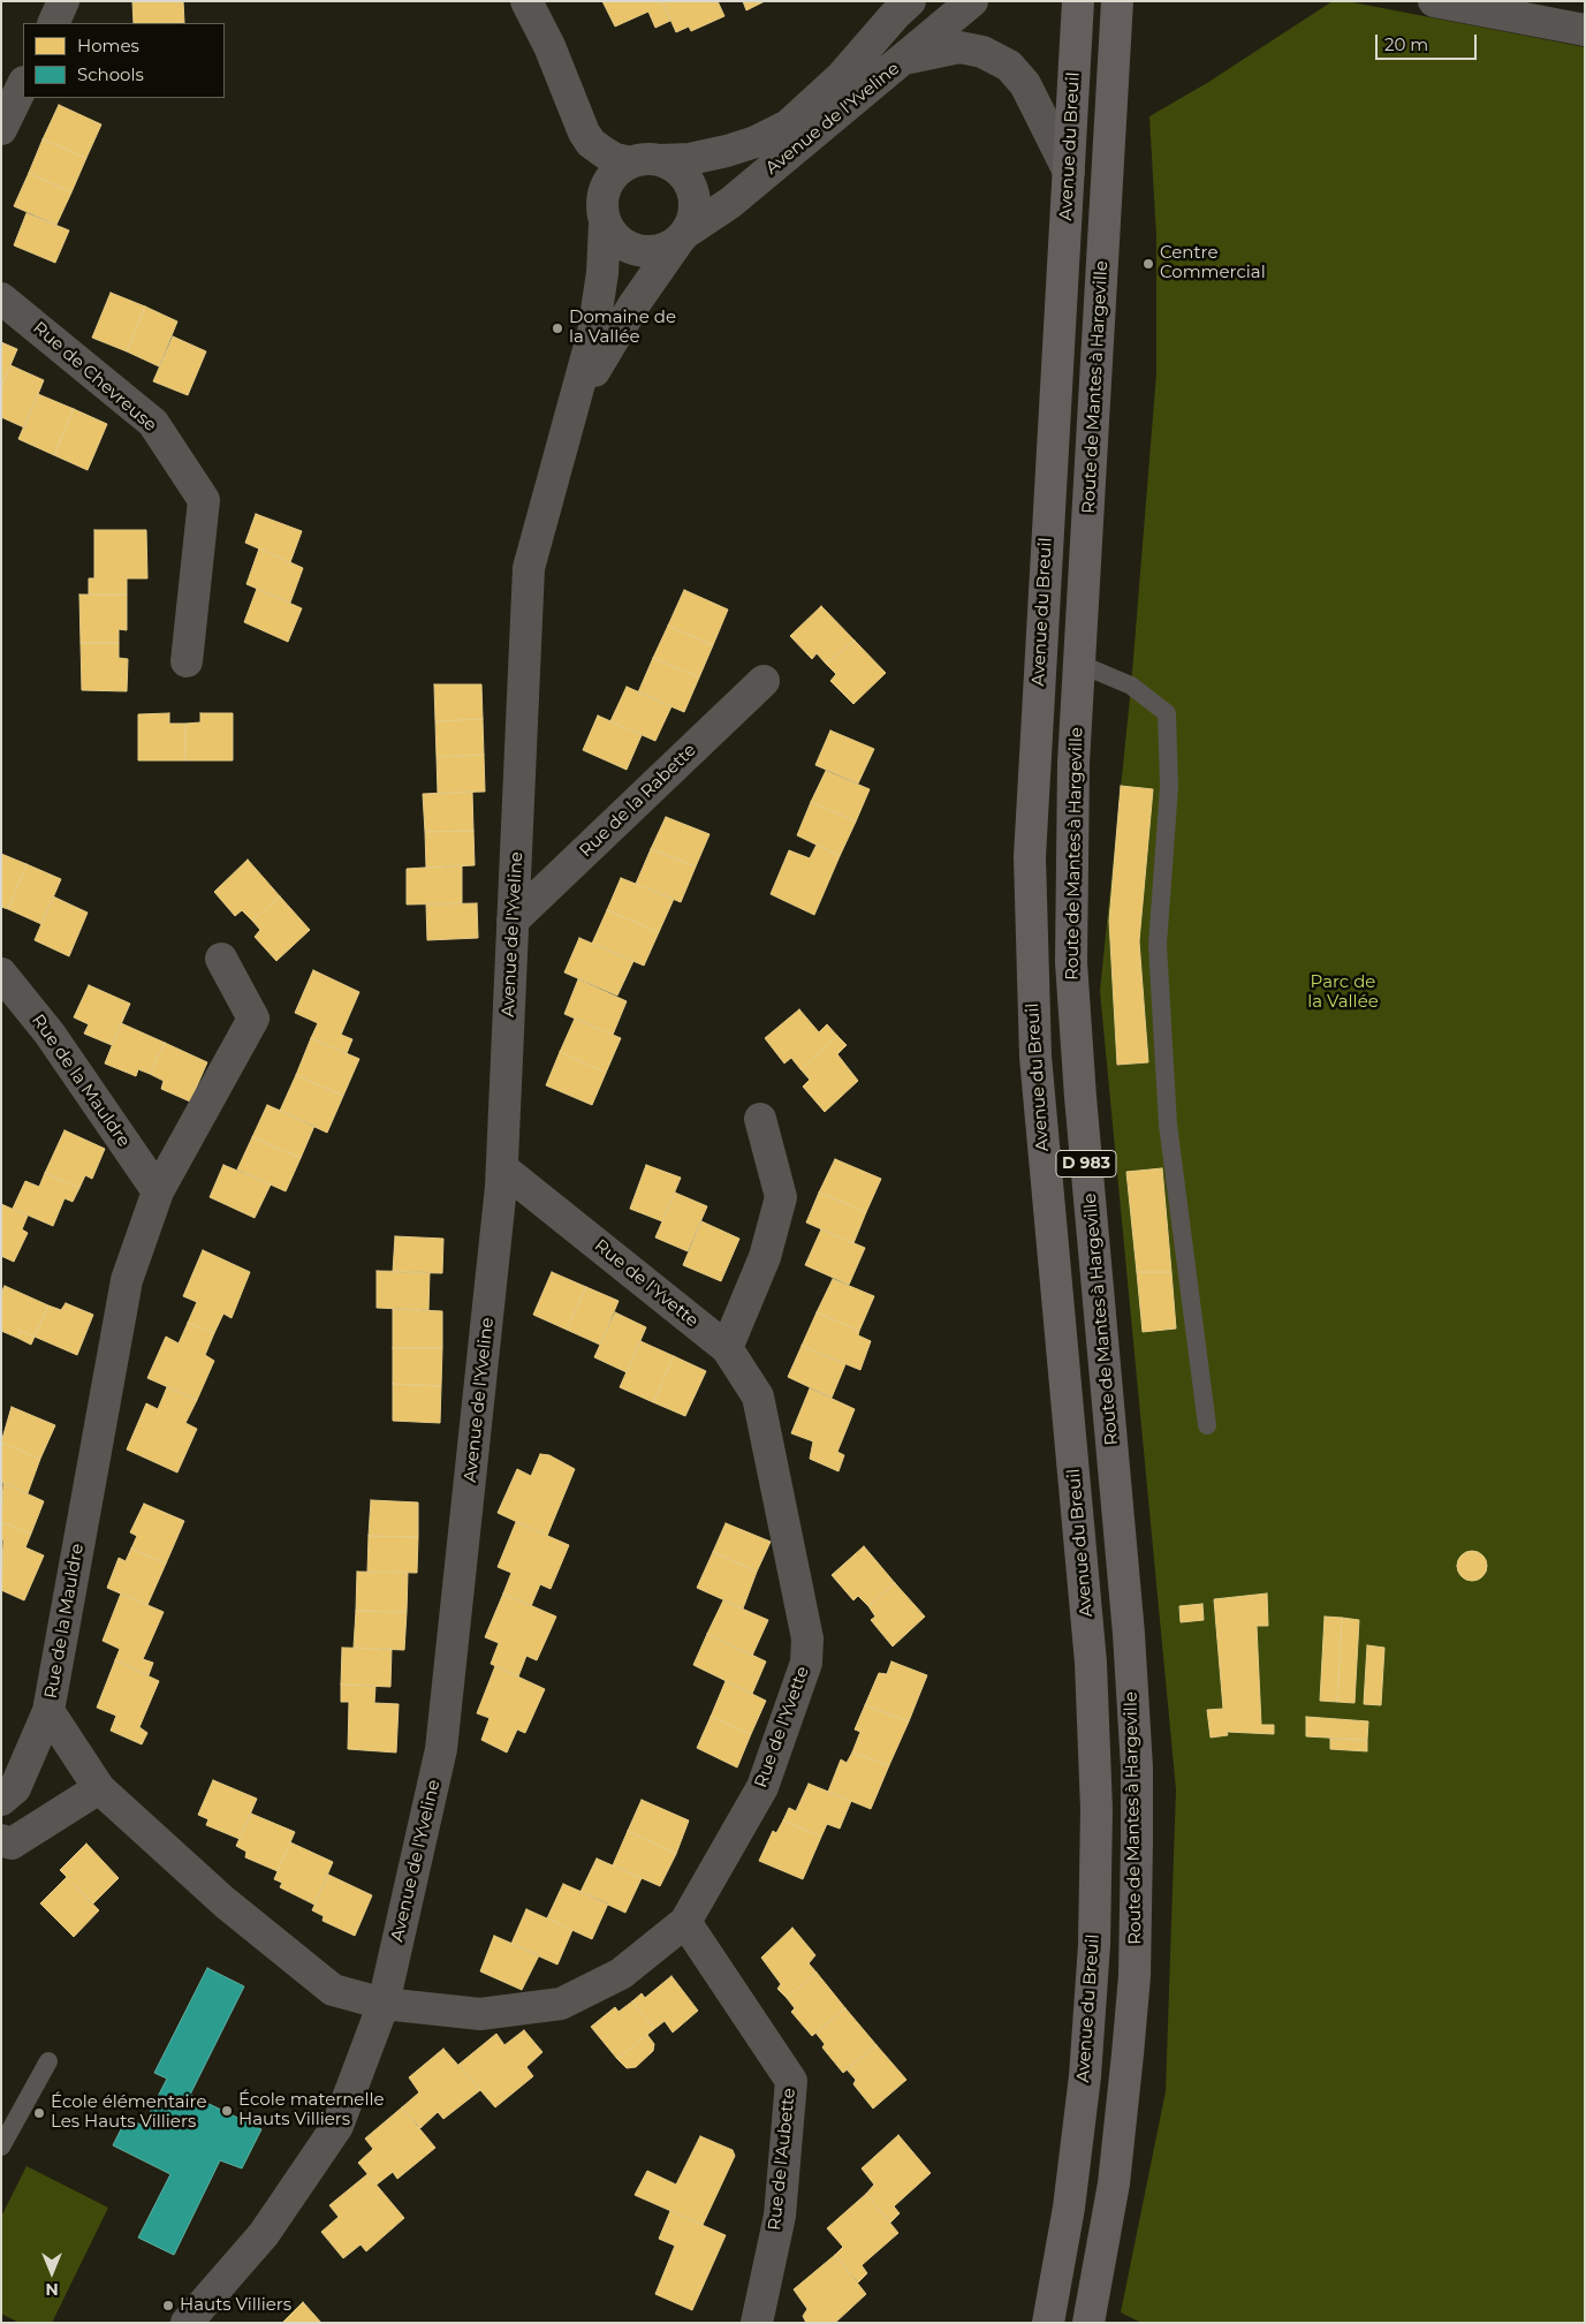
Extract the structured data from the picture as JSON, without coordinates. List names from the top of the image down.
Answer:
{
  "streets": {
    "main road": ["Avenue du Breuil", "Route de Mantes à Hargeville", "D 983"],
    "street": [
      "Avenue de l'Yveline",
      "Rue de Chevreuse",
      "Rue de la Rabette",
      "Rue de la Mauldre",
      "Rue de l'Yvette",
      "Rue de l'Aubette"
    ]
  },
  "crossings": [
    ["Avenue de l'Yveline", "Rue de la Rabette"],
    ["Avenue de l'Yveline", "Rue de la Mauldre"],
    ["Avenue de l'Yveline", "Rue de l'Yvette"],
    ["Rue de la Mauldre", "Rue de l'Yvette"],
    ["Rue de l'Yvette", "Rue de l'Aubette"]
  ],
  "parks": ["Parc de la Vallée"],
  "places": [
    "Centre Commercial",
    "Domaine de la Vallée",
    "École maternelle Hauts Villiers",
    "École élémentaire Les Hauts Villiers",
    "Hauts Villiers"
  ],
  "legend": ["Homes", "Schools"],
  "scale_bar": "20 m",
  "north": "bottom"
}
